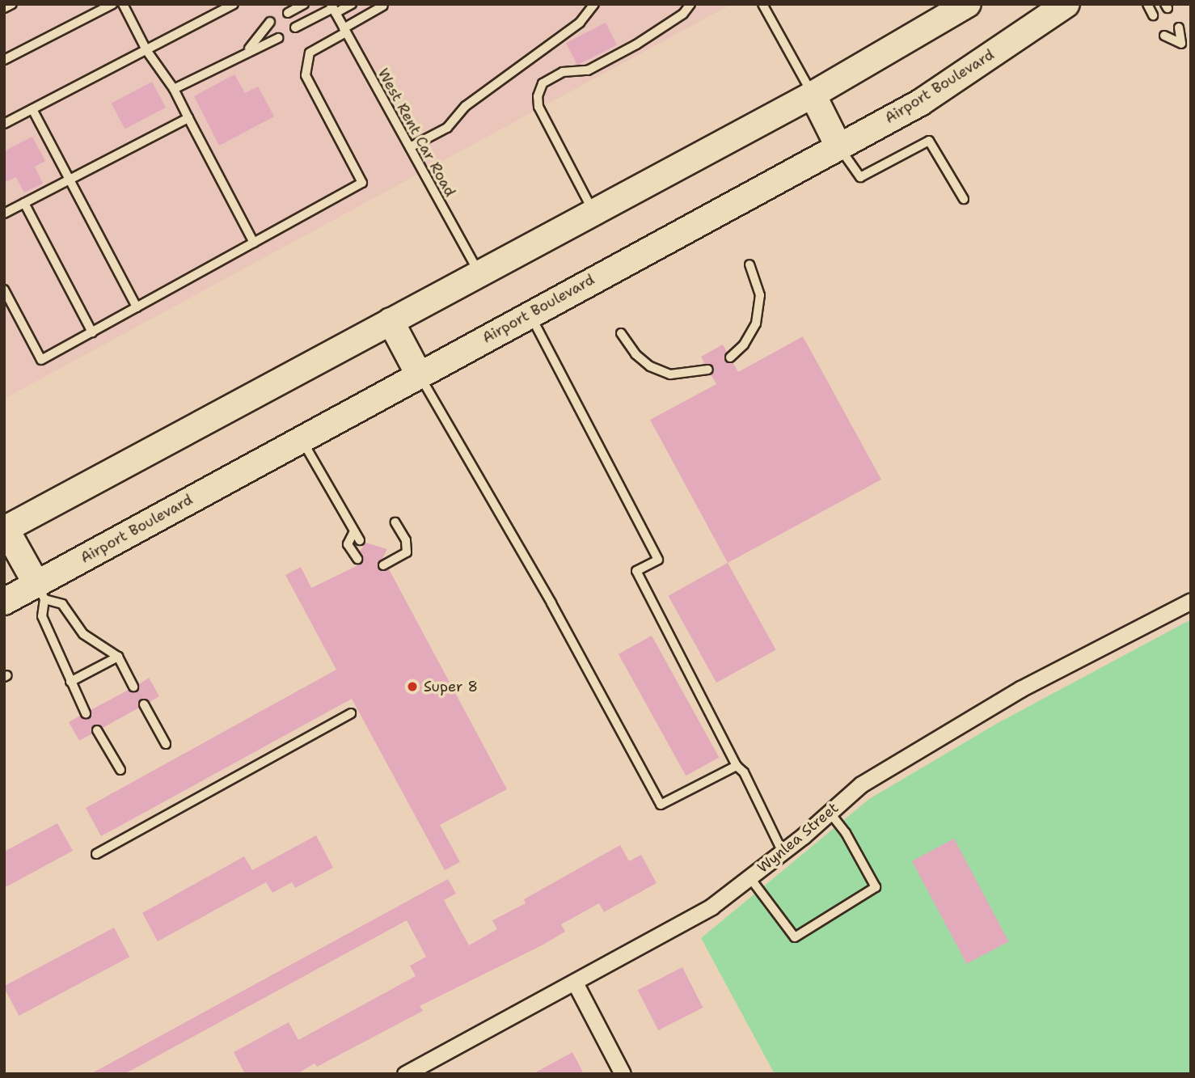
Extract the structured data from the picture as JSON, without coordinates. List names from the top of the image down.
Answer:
{
  "streets": {
    "main road": ["Airport Boulevard"],
    "street": ["Wynlea Street"],
    "lane": ["West Rent Car Road"]
  },
  "places": ["Super 8"]
}
